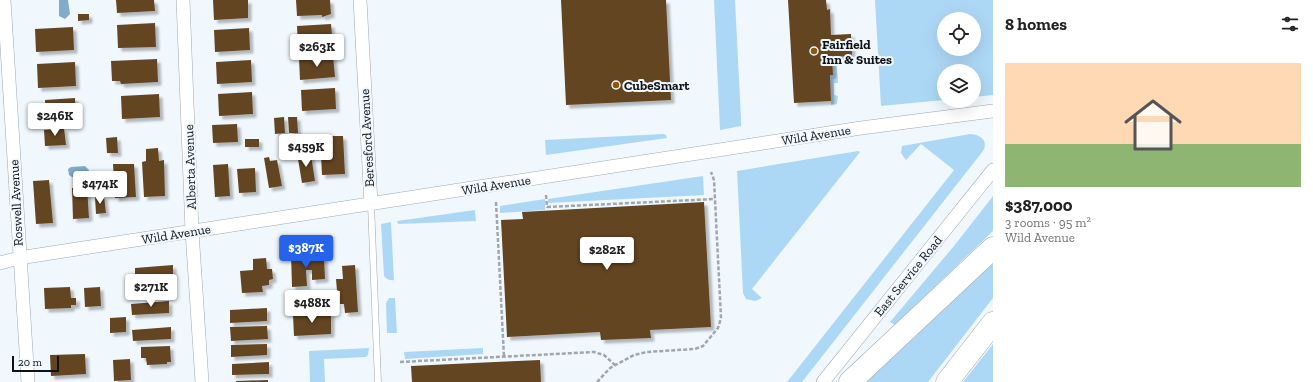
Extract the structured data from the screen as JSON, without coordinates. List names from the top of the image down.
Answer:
{
  "streets": {
    "street": [
      "Wild Avenue",
      "Beresford Avenue",
      "Alberta Avenue",
      "Roswell Avenue",
      "East Service Road"
    ]
  },
  "crossings": [
    ["Wild Avenue", "Beresford Avenue"],
    ["Wild Avenue", "Alberta Avenue"],
    ["Wild Avenue", "Roswell Avenue"]
  ],
  "places": ["Fairfield Inn & Suites", "CubeSmart"],
  "scale_bar": "20 m",
  "page": {
    "heading": "8 homes",
    "price": [
      "$263K",
      "$246K",
      "$459K",
      "$474K",
      "$387K",
      "$282K",
      "$271K",
      "$488K"
    ],
    "list": [
      {
        "name": "$387,000",
        "note": "3 rooms · 95 m² · Wild Avenue"
      }
    ],
    "scale": "20 m"
  }
}
